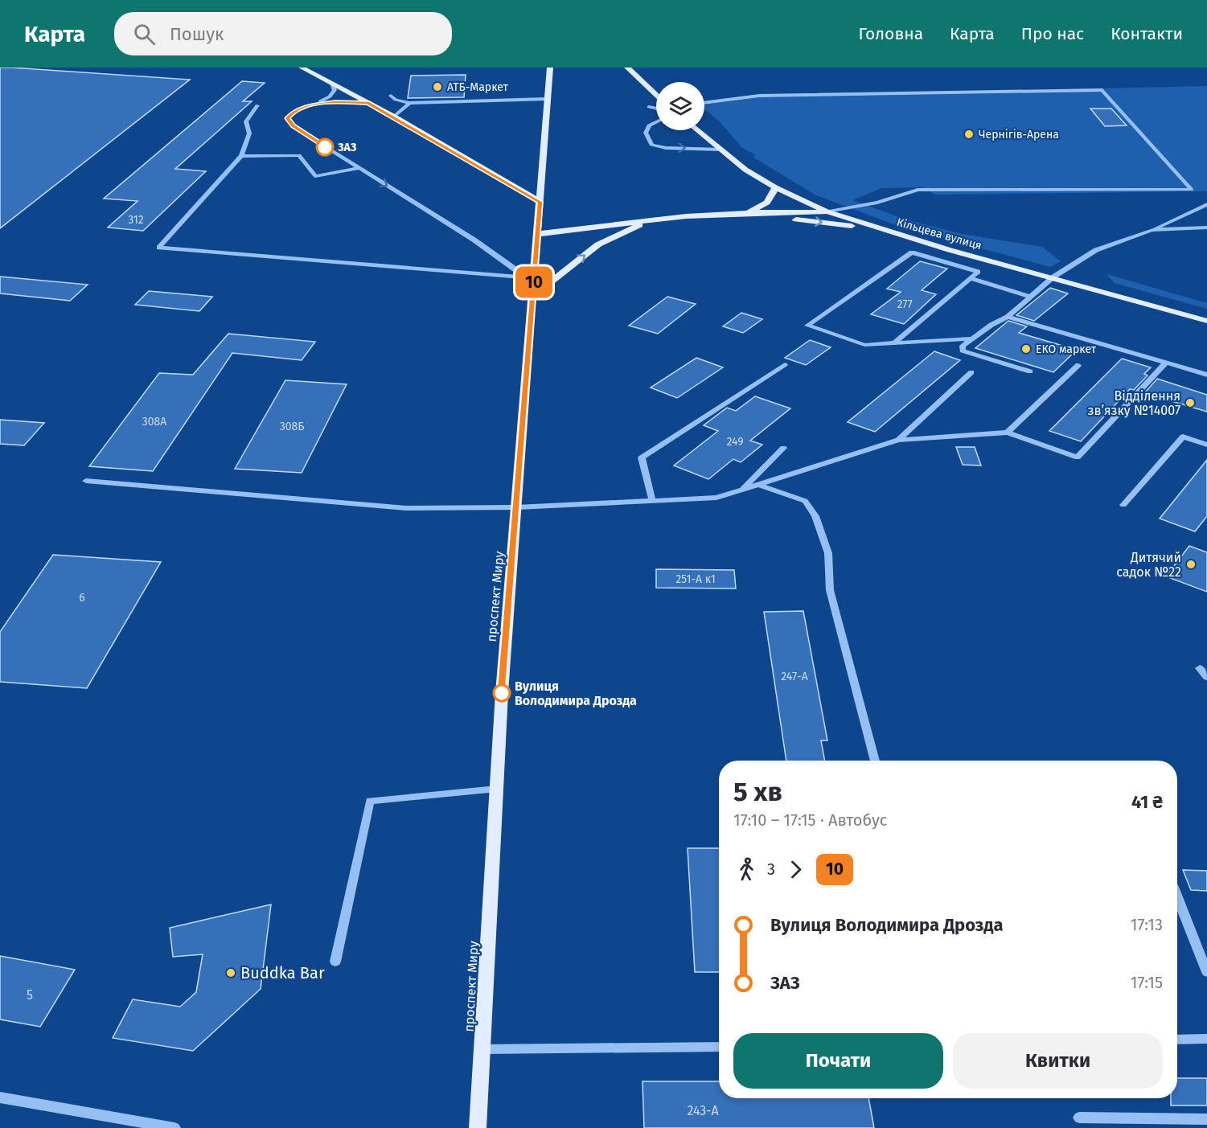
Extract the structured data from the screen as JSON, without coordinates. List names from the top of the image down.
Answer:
{
  "streets": {
    "main road": ["Кільцева вулиця", "проспект Миру"]
  },
  "places": [
    "АТБ-Маркет",
    "Чернігів-Арена",
    "ЗАЗ",
    "ЕКО маркет",
    "Відділення зв’язку №14007",
    "Дитячий садок №22",
    "Вулиця Володимира Дрозда",
    "Buddka Bar"
  ],
  "lines": ["bus line 10"],
  "house_numbers": [
    "312",
    "277",
    "308А",
    "308Б",
    "249",
    "251-А к1",
    "6",
    "247-А",
    "5",
    "243-А"
  ],
  "page": {
    "header": "Карта",
    "search": "Пошук",
    "nav": [
      "Головна",
      "Карта",
      "Про нас",
      "Контакти"
    ],
    "on_map": "10",
    "heading": ["5 хв", "17:10 – 17:15 · Автобус", "41 ₴"],
    "legs": ["3", "10"],
    "list": [
      {
        "name": "Вулиця Володимира Дрозда",
        "value": "17:13"
      },
      {
        "name": "ЗАЗ",
        "value": "17:15"
      }
    ],
    "buttons": ["Почати", "Квитки"]
  }
}
